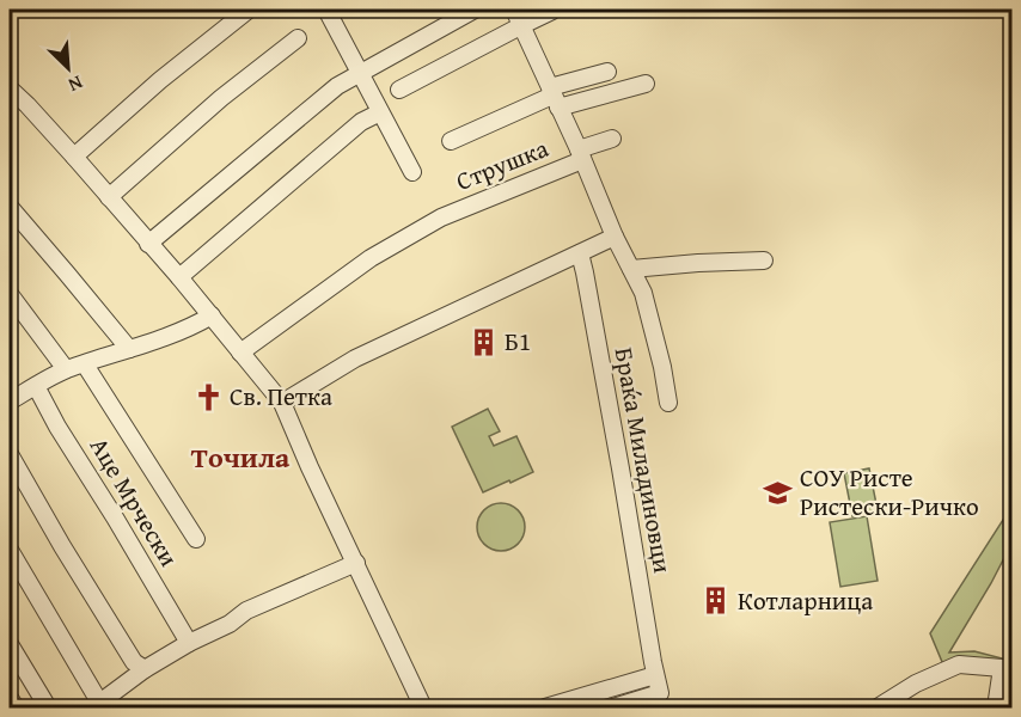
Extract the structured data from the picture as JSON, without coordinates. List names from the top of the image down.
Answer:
{
  "streets": {
    "street": ["Струшка", "Браќа Миладиновци", "Аце Мрчески"]
  },
  "districts": ["Точила"],
  "places": {
    "building": ["Б1", "Котларница"],
    "church": ["Св. Петка"],
    "school or university": ["СОУ Ристе Ристески-Ричко"]
  },
  "north": "bottom right"
}
